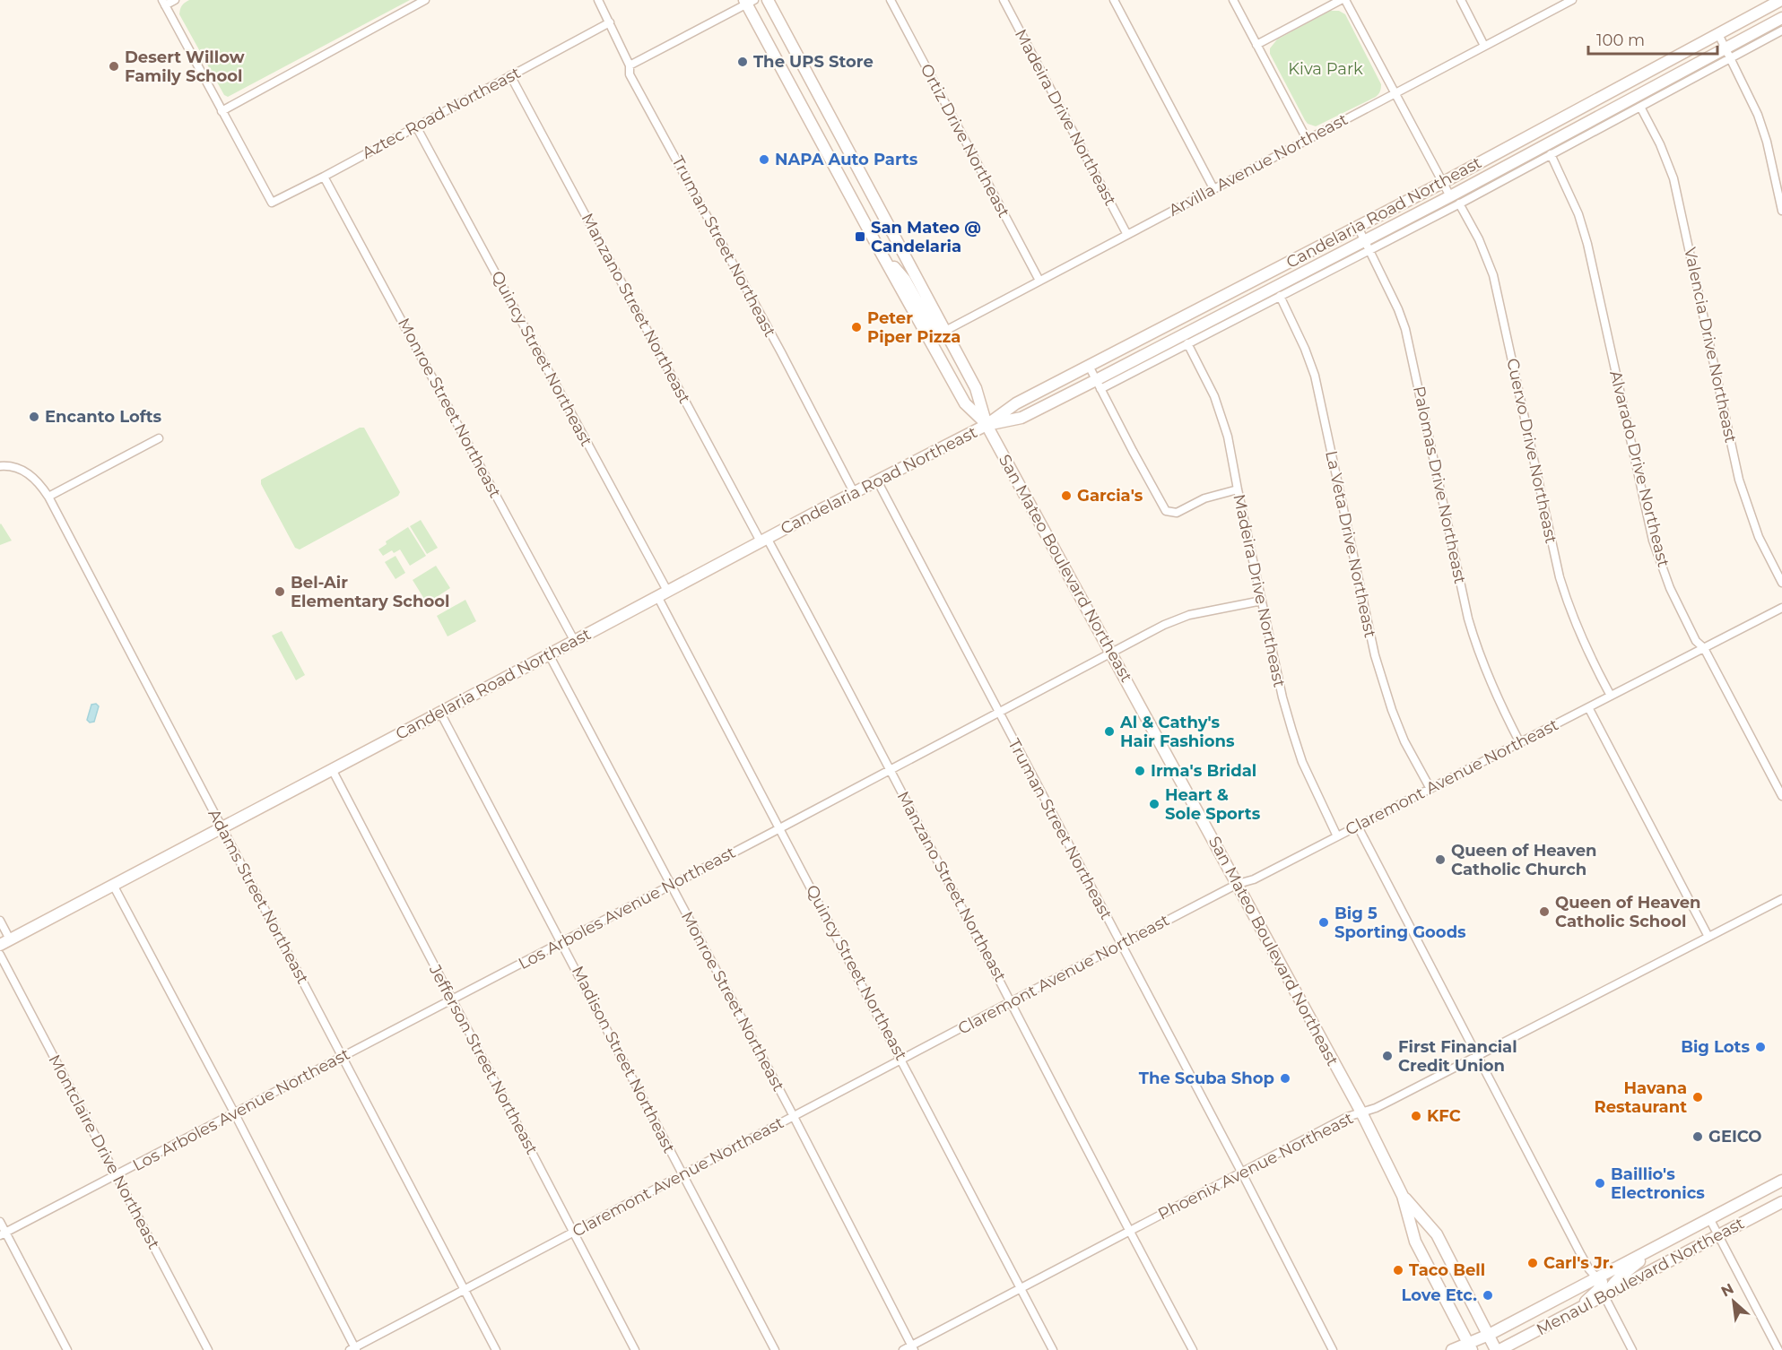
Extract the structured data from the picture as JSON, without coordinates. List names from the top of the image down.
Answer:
{
  "streets": {
    "main road": ["Candelaria Road Northeast", "San Mateo Boulevard Northeast", "Menaul Boulevard Northeast"],
    "street": [
      "Aztec Road Northeast",
      "Madeira Drive Northeast",
      "Ortiz Drive Northeast",
      "Arvilla Avenue Northeast",
      "Truman Street Northeast",
      "Manzano Street Northeast",
      "Valencia Drive Northeast",
      "Quincy Street Northeast",
      "Monroe Street Northeast",
      "Cuervo Drive Northeast",
      "Alvarado Drive Northeast",
      "Palomas Drive Northeast",
      "La Veta Drive Northeast",
      "Claremont Avenue Northeast",
      "Adams Street Northeast",
      "Los Arboles Avenue Northeast",
      "Jefferson Street Northeast",
      "Madison Street Northeast",
      "Montclaire Drive Northeast",
      "Phoenix Avenue Northeast"
    ]
  },
  "crossings": [
    ["Aztec Road Northeast", "Truman Street Northeast"],
    ["Aztec Road Northeast", "Manzano Street Northeast"],
    ["Aztec Road Northeast", "Quincy Street Northeast"],
    ["Aztec Road Northeast", "Monroe Street Northeast"],
    ["Madeira Drive Northeast", "Arvilla Avenue Northeast"],
    ["Madeira Drive Northeast", "Claremont Avenue Northeast"],
    ["Madeira Drive Northeast", "Los Arboles Avenue Northeast"],
    ["Ortiz Drive Northeast", "Arvilla Avenue Northeast"],
    ["Arvilla Avenue Northeast", "Cuervo Drive Northeast"],
    ["Arvilla Avenue Northeast", "San Mateo Boulevard Northeast"],
    ["Candelaria Road Northeast", "Truman Street Northeast"],
    ["Candelaria Road Northeast", "Manzano Street Northeast"],
    ["Candelaria Road Northeast", "Quincy Street Northeast"],
    ["Candelaria Road Northeast", "Monroe Street Northeast"],
    ["Candelaria Road Northeast", "Cuervo Drive Northeast"],
    ["Candelaria Road Northeast", "Palomas Drive Northeast"],
    ["Candelaria Road Northeast", "San Mateo Boulevard Northeast"],
    ["Candelaria Road Northeast", "Adams Street Northeast"],
    ["Candelaria Road Northeast", "Jefferson Street Northeast"],
    ["Candelaria Road Northeast", "Madison Street Northeast"],
    ["Truman Street Northeast", "Claremont Avenue Northeast"],
    ["Truman Street Northeast", "Los Arboles Avenue Northeast"],
    ["Truman Street Northeast", "Phoenix Avenue Northeast"],
    ["Manzano Street Northeast", "Claremont Avenue Northeast"],
    ["Manzano Street Northeast", "Los Arboles Avenue Northeast"],
    ["Manzano Street Northeast", "Phoenix Avenue Northeast"],
    ["Quincy Street Northeast", "Claremont Avenue Northeast"],
    ["Quincy Street Northeast", "Los Arboles Avenue Northeast"],
    ["Quincy Street Northeast", "Phoenix Avenue Northeast"],
    ["Monroe Street Northeast", "Claremont Avenue Northeast"],
    ["Monroe Street Northeast", "Los Arboles Avenue Northeast"],
    ["Monroe Street Northeast", "Phoenix Avenue Northeast"],
    ["Cuervo Drive Northeast", "Claremont Avenue Northeast"],
    ["Alvarado Drive Northeast", "Claremont Avenue Northeast"],
    ["Palomas Drive Northeast", "Claremont Avenue Northeast"],
    ["La Veta Drive Northeast", "Claremont Avenue Northeast"],
    ["San Mateo Boulevard Northeast", "Claremont Avenue Northeast"],
    ["San Mateo Boulevard Northeast", "Los Arboles Avenue Northeast"],
    ["San Mateo Boulevard Northeast", "Phoenix Avenue Northeast"],
    ["San Mateo Boulevard Northeast", "Menaul Boulevard Northeast"],
    ["Claremont Avenue Northeast", "Adams Street Northeast"],
    ["Claremont Avenue Northeast", "Jefferson Street Northeast"],
    ["Claremont Avenue Northeast", "Madison Street Northeast"],
    ["Adams Street Northeast", "Los Arboles Avenue Northeast"],
    ["Los Arboles Avenue Northeast", "Jefferson Street Northeast"],
    ["Los Arboles Avenue Northeast", "Madison Street Northeast"],
    ["Los Arboles Avenue Northeast", "Montclaire Drive Northeast"]
  ],
  "parks": ["Kiva Park"],
  "places": {
    "other": [
      "The UPS Store",
      "Desert Willow Family School",
      "NAPA Auto Parts",
      "Peter Piper Pizza",
      "Encanto Lofts",
      "Garcia's",
      "Bel-Air Elementary School",
      "Al & Cathy's Hair Fashions",
      "Irma's Bridal",
      "Heart & Sole Sports",
      "Queen of Heaven Catholic Church",
      "Queen of Heaven Catholic School",
      "Big 5 Sporting Goods",
      "Big Lots",
      "First Financial Credit Union",
      "The Scuba Shop",
      "Havana Restaurant",
      "KFC",
      "GEICO",
      "Baillio's Electronics",
      "Carl's Jr.",
      "Taco Bell",
      "Love Etc."
    ],
    "transit": ["San Mateo @ Candelaria"]
  },
  "scale_bar": "100 m",
  "north": "top left"
}
